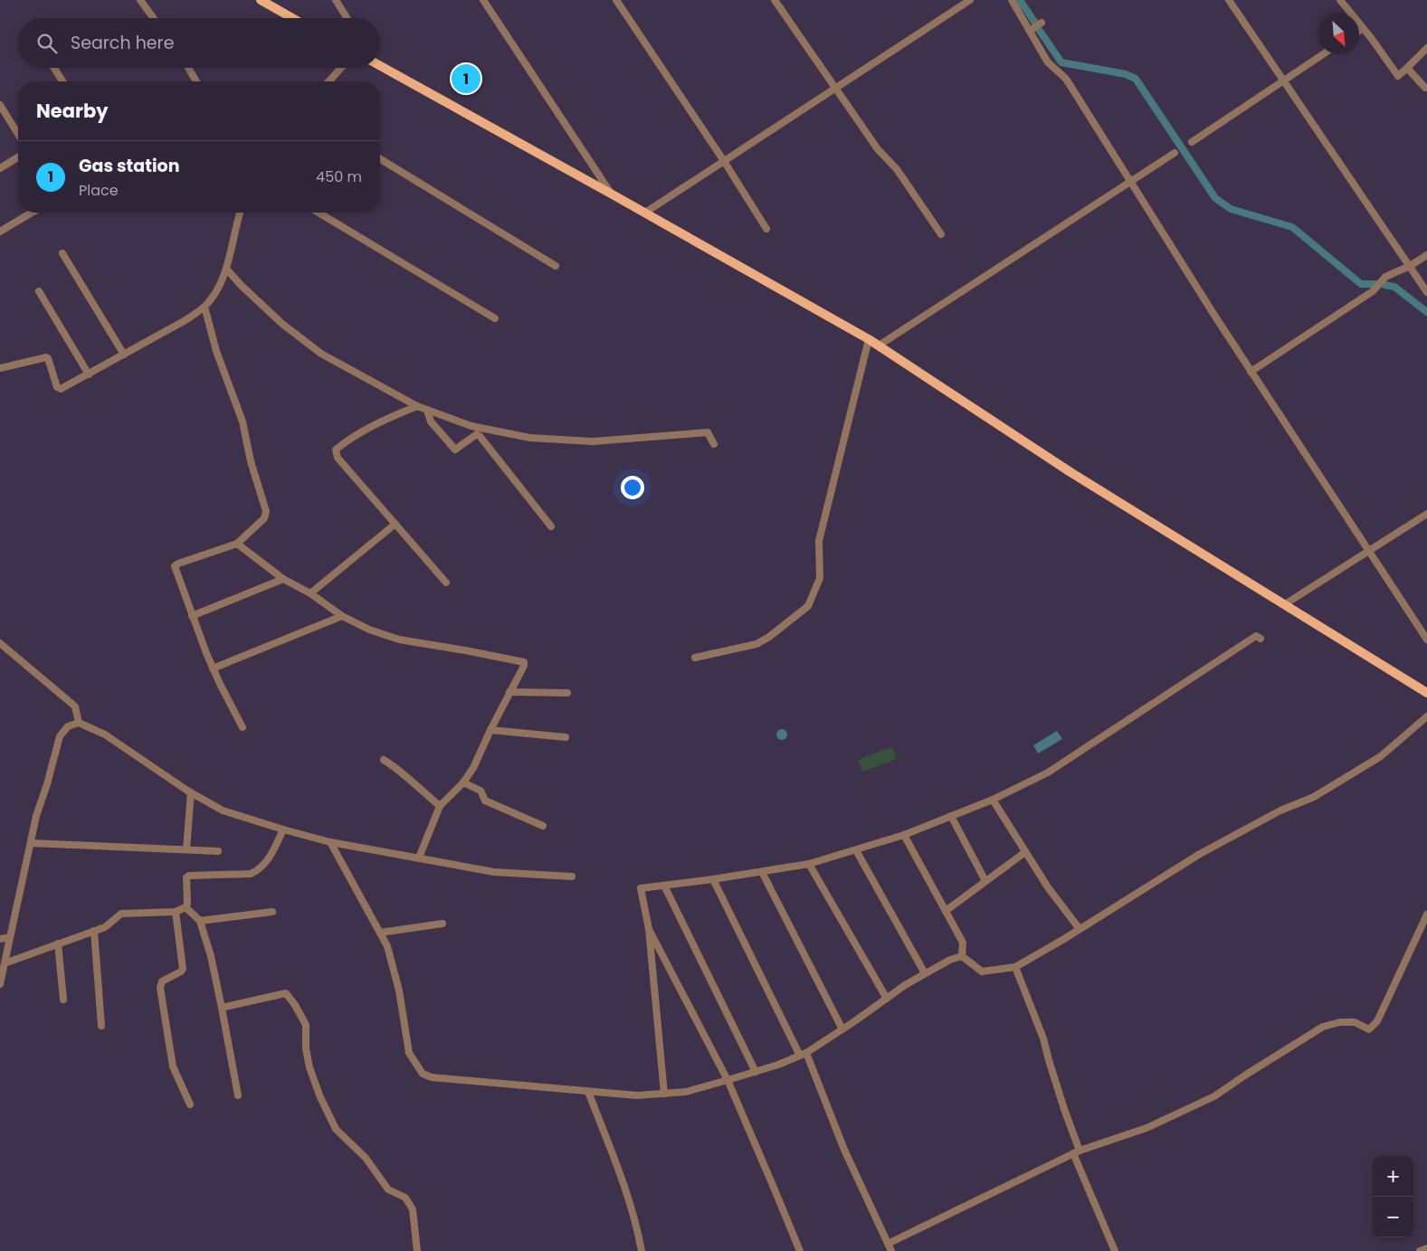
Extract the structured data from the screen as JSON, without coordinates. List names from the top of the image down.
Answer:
{
  "north": "bottom right",
  "page": {
    "search": "Search here",
    "pins": "1",
    "heading": "Nearby",
    "list": [
      {
        "mark": "1",
        "name": "Gas station",
        "note": "Place",
        "value": "450 m"
      }
    ],
    "map_buttons": ["+", "−"]
  }
}
